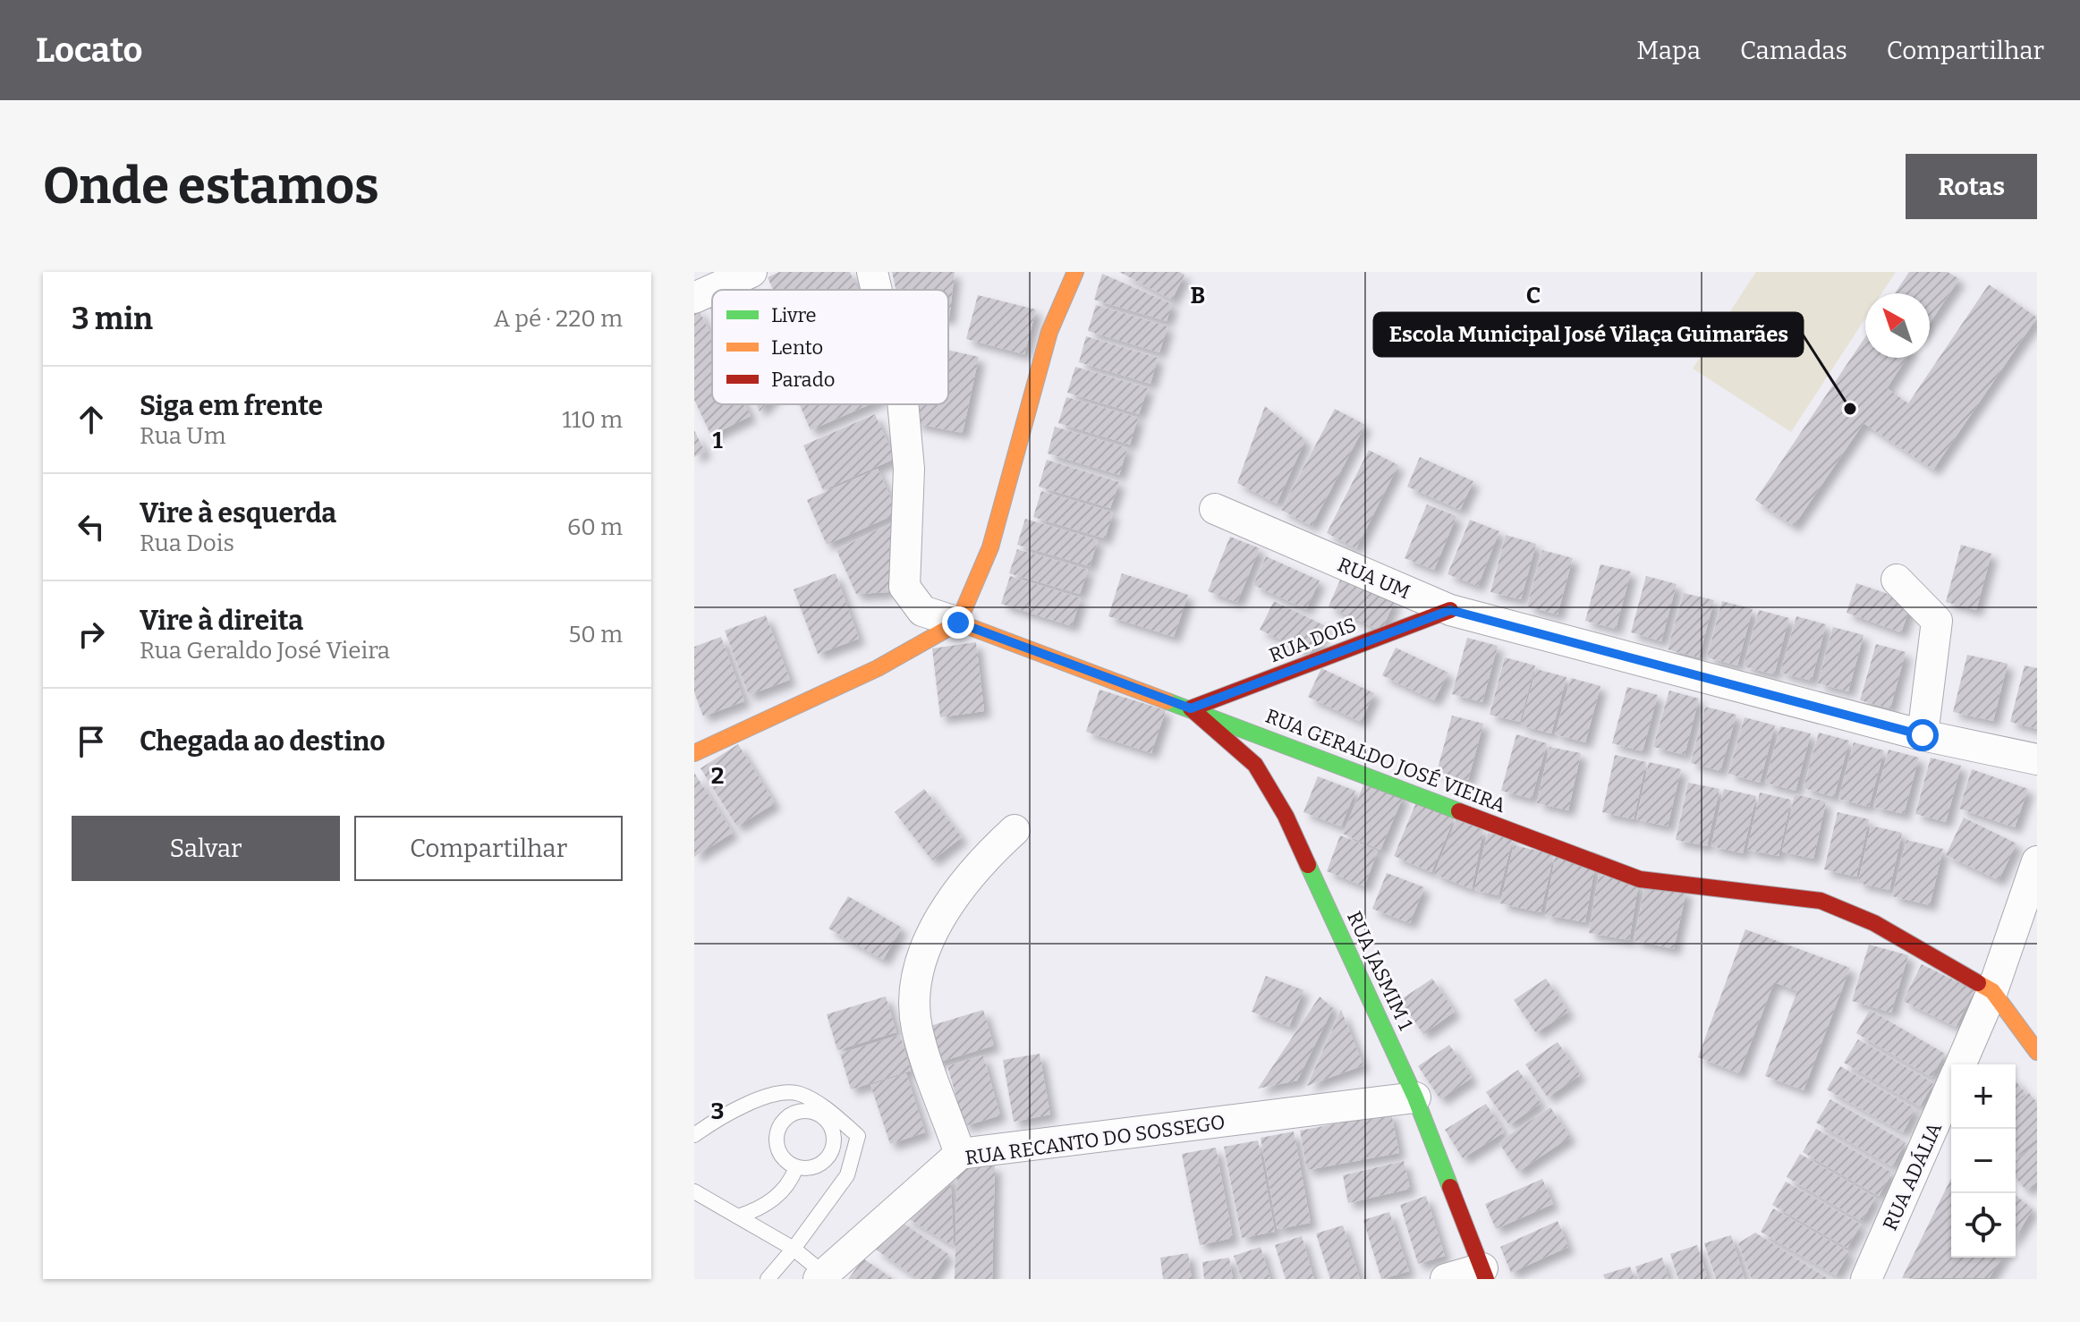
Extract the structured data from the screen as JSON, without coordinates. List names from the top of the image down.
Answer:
{
  "streets": {
    "street": [
      "RUA UM",
      "RUA DOIS",
      "RUA GERALDO JOSÉ VIEIRA",
      "RUA JASMIM 1",
      "RUA RECANTO DO SOSSEGO",
      "RUA ADÁLIA"
    ]
  },
  "crossings": [
    ["RUA UM", "RUA DOIS"],
    ["RUA DOIS", "RUA GERALDO JOSÉ VIEIRA"],
    ["RUA DOIS", "RUA JASMIM 1"],
    ["RUA GERALDO JOSÉ VIEIRA", "RUA JASMIM 1"],
    ["RUA GERALDO JOSÉ VIEIRA", "RUA ADÁLIA"],
    ["RUA JASMIM 1", "RUA RECANTO DO SOSSEGO"]
  ],
  "places": ["Escola Municipal José Vilaça Guimarães"],
  "legend": ["Livre", "Lento", "Parado"],
  "north": "top left",
  "page": {
    "header": "Locato",
    "nav": ["Mapa", "Camadas", "Compartilhar"],
    "buttons": [
      "Rotas",
      ["Salvar", "Compartilhar"]
    ],
    "title": "Onde estamos",
    "heading": ["3 min", "A pé · 220 m"],
    "list": [
      ["Siga em frente", "Rua Um", "110 m"],
      ["Vire à esquerda", "Rua Dois", "60 m"],
      ["Vire à direita", "Rua Geraldo José Vieira", "50 m"],
      "Chegada ao destino"
    ],
    "map_buttons": ["+", "−"]
  },
  "grid": {
    "columns": ["B", "C"],
    "rows": ["1", "2", "3"]
  }
}
